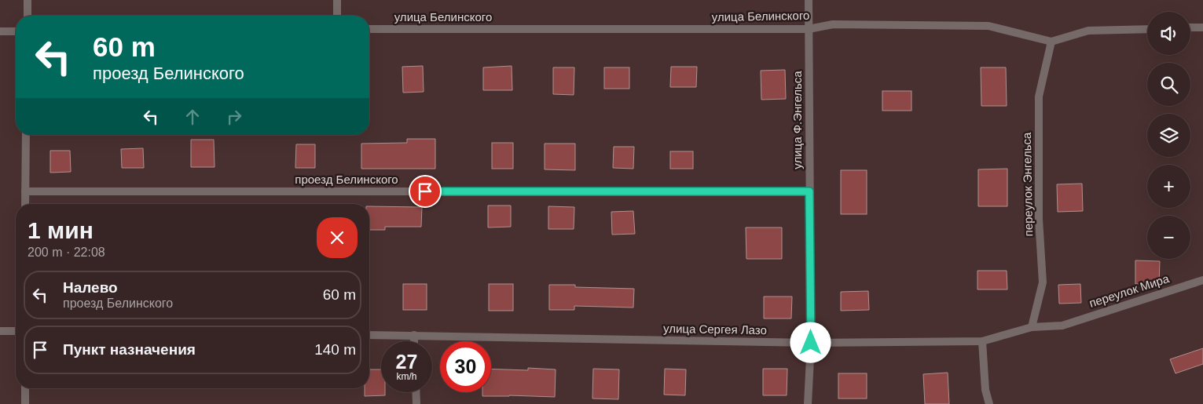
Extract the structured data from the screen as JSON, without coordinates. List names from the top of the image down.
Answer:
{
  "streets": {
    "street": [
      "улица Белинского",
      "улица Ф.Энгельса",
      "проезд Белинского",
      "переулок Энгельса",
      "переулок Мира",
      "улица Сергея Лазо"
    ]
  },
  "crossings": [
    ["улица Белинского", "улица Ф.Энгельса"],
    ["улица Белинского", "переулок Энгельса"],
    ["улица Ф.Энгельса", "проезд Белинского"],
    ["улица Ф.Энгельса", "улица Сергея Лазо"],
    ["переулок Энгельса", "улица Сергея Лазо"],
    ["переулок Мира", "улица Сергея Лазо"]
  ],
  "page": {
    "map_buttons": ["+", "−"],
    "turn": ["60 m", "проезд Белинского"],
    "heading": ["1 мин", "200 m · 22:08"],
    "list": [
      {
        "name": "Налево",
        "note": "проезд Белинского",
        "value": "60 m"
      },
      {
        "name": "Пункт назначения",
        "value": "140 m"
      }
    ],
    "speed": "27 km/h",
    "limit": "30"
  }
}
